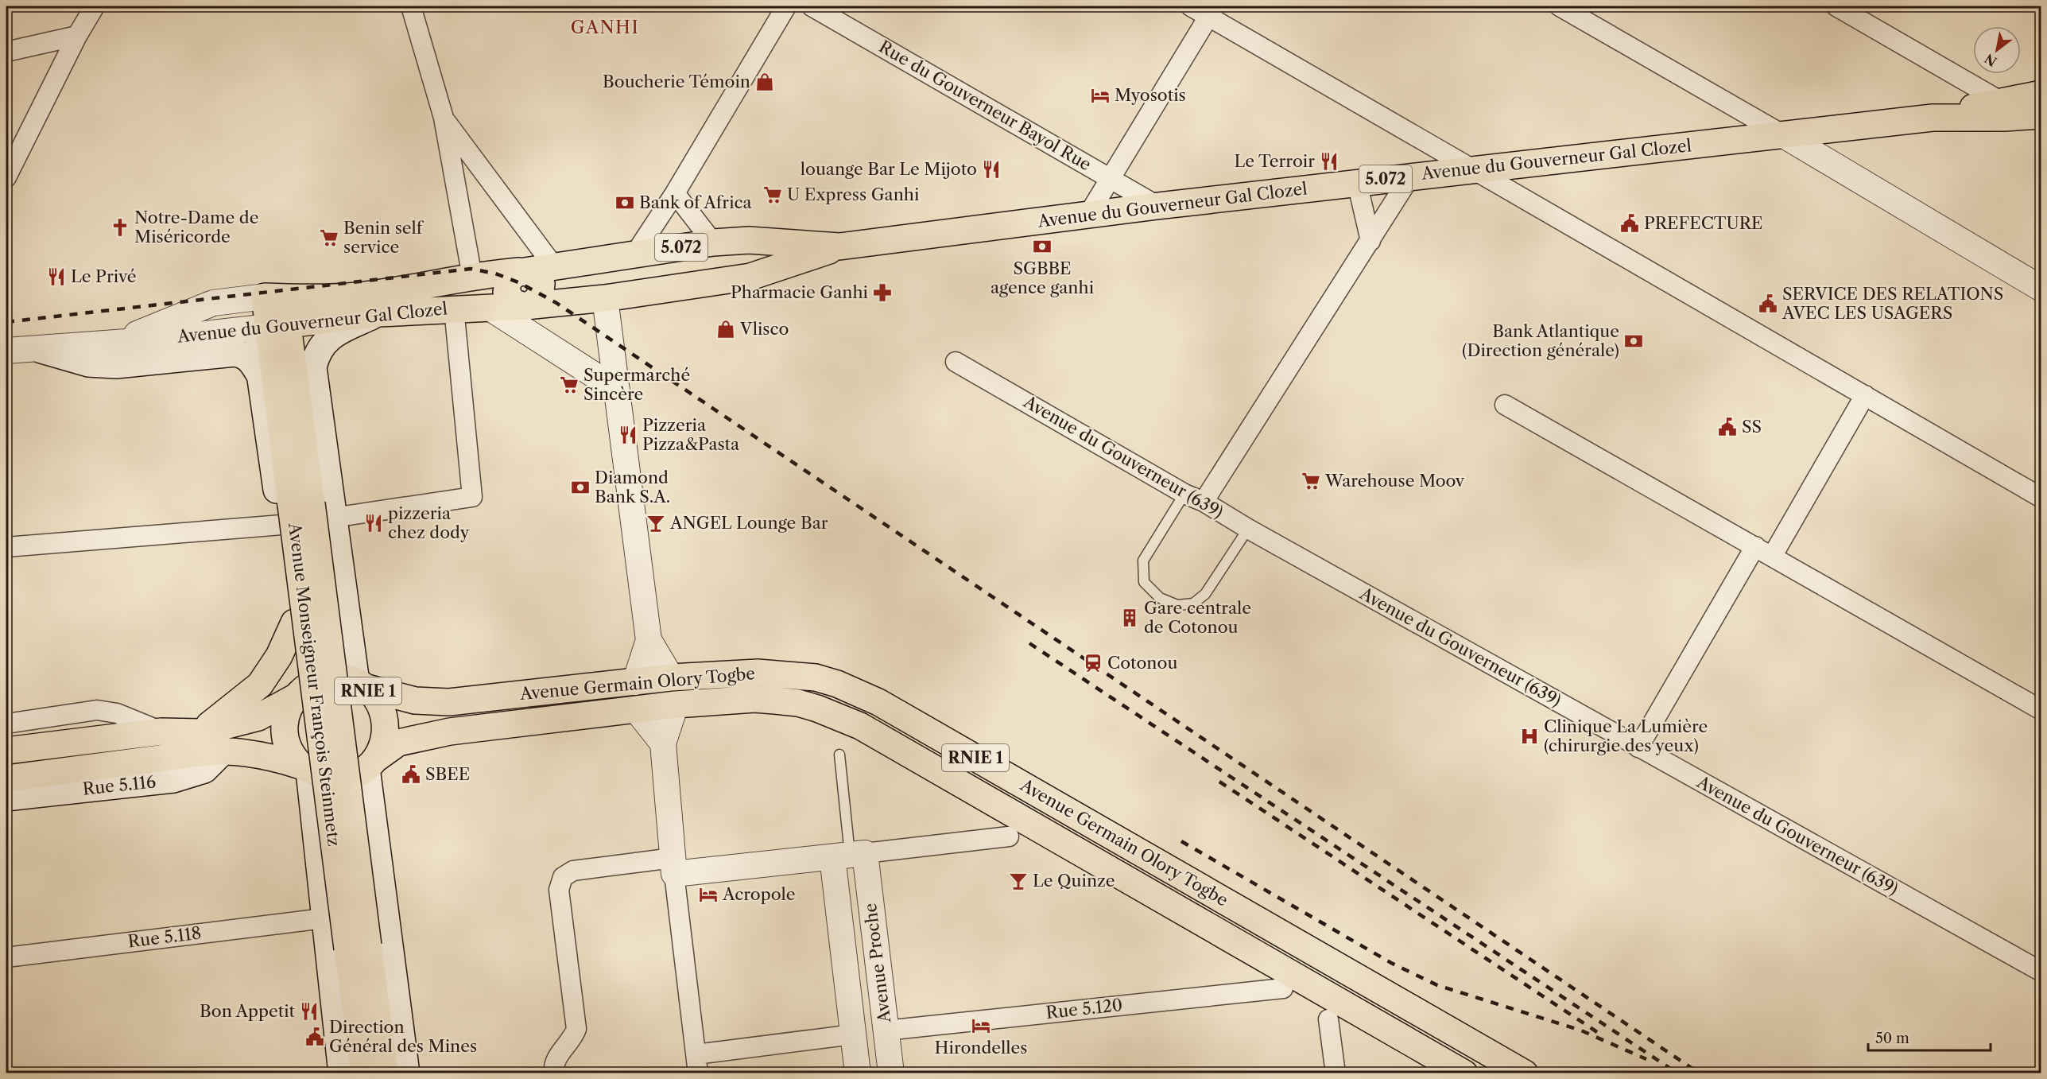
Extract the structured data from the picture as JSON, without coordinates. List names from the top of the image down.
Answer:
{
  "streets": {
    "main road": [
      "Avenue du Gouverneur Gal Clozel",
      "5.072",
      "Avenue Germain Olory Togbe",
      "Avenue Monseigneur François Steinmetz",
      "RNIE 1",
      "Rue 5.116"
    ],
    "street": [
      "Rue du Gouverneur Bayol Rue",
      "Avenue du Gouverneur (639)",
      "Rue 5.118",
      "Avenue Proche",
      "Rue 5.120"
    ]
  },
  "crossings": [
    ["Rue du Gouverneur Bayol Rue", "Avenue du Gouverneur Gal Clozel"],
    ["Avenue du Gouverneur Gal Clozel", "Avenue Monseigneur François Steinmetz"],
    ["Avenue Germain Olory Togbe", "Avenue Monseigneur François Steinmetz"],
    ["Avenue Germain Olory Togbe", "RNIE 1"],
    ["Avenue Monseigneur François Steinmetz", "RNIE 1"],
    ["Avenue Monseigneur François Steinmetz", "Rue 5.118"],
    ["RNIE 1", "Rue 5.116"],
    ["Avenue Proche", "Rue 5.120"]
  ],
  "districts": ["GANHI"],
  "places": {
    "shop": ["Boucherie Témoin", "Vlisco"],
    "hotel": ["Myosotis", "Acropole", "Hirondelles"],
    "restaurant": [
      "Le Terroir",
      "louange Bar Le Mijoto",
      "Le Privé",
      "Pizzeria Pizza&Pasta",
      "pizzeria chez dody",
      "Bon Appetit"
    ],
    "supermarket": [
      "U Express Ganhi",
      "Benin self service",
      "Supermarché Sincère",
      "Warehouse Moov"
    ],
    "bank": [
      "Bank of Africa",
      "SGBBE agence ganhi",
      "Bank Atlantique (Direction générale)",
      "Diamond Bank S.A."
    ],
    "public building": [
      "PREFECTURE",
      "SERVICE DES RELATIONS AVEC LES USAGERS",
      "SS",
      "SBEE",
      "Direction Général des Mines"
    ],
    "church": ["Notre-Dame de Miséricorde"],
    "pharmacy": ["Pharmacie Ganhi"],
    "bar": ["ANGEL Lounge Bar", "Le Quinze"],
    "building": ["Gare centrale de Cotonou"],
    "station": ["Cotonou"],
    "hospital": ["Clinique La Lumière (chirurgie des yeux)"]
  },
  "scale_bar": "50 m",
  "north": "bottom left"
}
